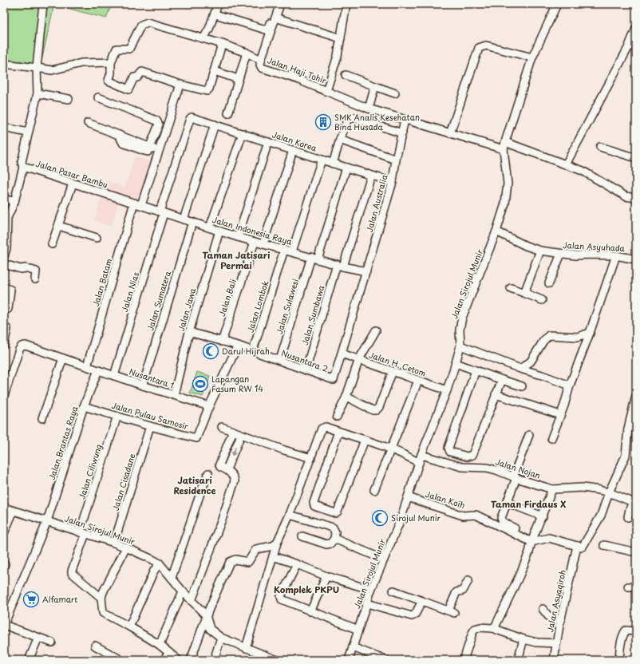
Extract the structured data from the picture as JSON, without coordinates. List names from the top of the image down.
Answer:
{
  "streets": {
    "street": [
      "Jalan Haji Tohir",
      "Jalan Korea",
      "Jalan Pasar Bambu",
      "Jalan Australia",
      "Jalan Indonesia Raya",
      "Jalan Asyuhada",
      "Jalan Batam",
      "Jalan Sirojul Munir",
      "Jalan Nias",
      "Jalan Bali",
      "Jalan Sumatera",
      "Jalan Lombok",
      "Jalan Sulawesi",
      "Jalan Jawa",
      "Jalan Sumbawa",
      "Nusantara 2",
      "Jalan H. Cetom",
      "Nusantara 1",
      "Jalan Pulau Samosir",
      "Jalan Brantas Raya",
      "Jalan Nojan",
      "Jalan Ciliwung",
      "Jalan Cisadane",
      "Jalan Koih",
      "Jalan Asyaqiroh"
    ]
  },
  "crossings": [
    ["Jalan Haji Tohir", "Jalan Australia"],
    ["Jalan Haji Tohir", "Jalan Sirojul Munir"],
    ["Jalan Korea", "Jalan Australia"],
    ["Jalan Korea", "Jalan Nias"],
    ["Jalan Korea", "Jalan Sulawesi"],
    ["Jalan Korea", "Jalan Sumbawa"],
    ["Jalan Pasar Bambu", "Jalan Indonesia Raya"],
    ["Jalan Pasar Bambu", "Jalan Batam"],
    ["Jalan Australia", "Jalan Indonesia Raya"],
    ["Jalan Australia", "Nusantara 2"],
    ["Jalan Australia", "Jalan H. Cetom"],
    ["Jalan Indonesia Raya", "Jalan Batam"],
    ["Jalan Indonesia Raya", "Jalan Nias"],
    ["Jalan Indonesia Raya", "Jalan Bali"],
    ["Jalan Indonesia Raya", "Jalan Sumatera"],
    ["Jalan Indonesia Raya", "Jalan Lombok"],
    ["Jalan Indonesia Raya", "Jalan Sulawesi"],
    ["Jalan Indonesia Raya", "Jalan Jawa"],
    ["Jalan Indonesia Raya", "Jalan Sumbawa"],
    ["Jalan Asyuhada", "Jalan Sirojul Munir"],
    ["Jalan Batam", "Nusantara 1"],
    ["Jalan Sirojul Munir", "Jalan H. Cetom"],
    ["Jalan Sirojul Munir", "Jalan Brantas Raya"],
    ["Jalan Sirojul Munir", "Jalan Nojan"],
    ["Jalan Sirojul Munir", "Jalan Ciliwung"],
    ["Jalan Sirojul Munir", "Jalan Cisadane"],
    ["Jalan Sirojul Munir", "Jalan Koih"],
    ["Jalan Nias", "Nusantara 1"],
    ["Jalan Bali", "Nusantara 2"],
    ["Jalan Sumatera", "Nusantara 1"],
    ["Jalan Lombok", "Nusantara 2"],
    ["Jalan Sulawesi", "Nusantara 2"],
    ["Jalan Jawa", "Nusantara 2"],
    ["Jalan Jawa", "Nusantara 1"],
    ["Jalan Sumbawa", "Nusantara 2"],
    ["Nusantara 2", "Jalan H. Cetom"],
    ["Nusantara 1", "Jalan Pulau Samosir"],
    ["Nusantara 1", "Jalan Brantas Raya"],
    ["Jalan Pulau Samosir", "Jalan Brantas Raya"],
    ["Jalan Pulau Samosir", "Jalan Ciliwung"],
    ["Jalan Pulau Samosir", "Jalan Cisadane"]
  ],
  "districts": [
    "Taman Jatisari Permai",
    "Jatisari Residence",
    "Taman Firdaus X",
    "Komplek PKPU"
  ],
  "places": {
    "building": ["SMK Analis Kesehatan Bina Husada"],
    "mosque": ["Darul Hijrah", "Sirojul Munir"],
    "sports": ["Lapangan Fasum RW 14"],
    "supermarket": ["Alfamart"]
  }
}
